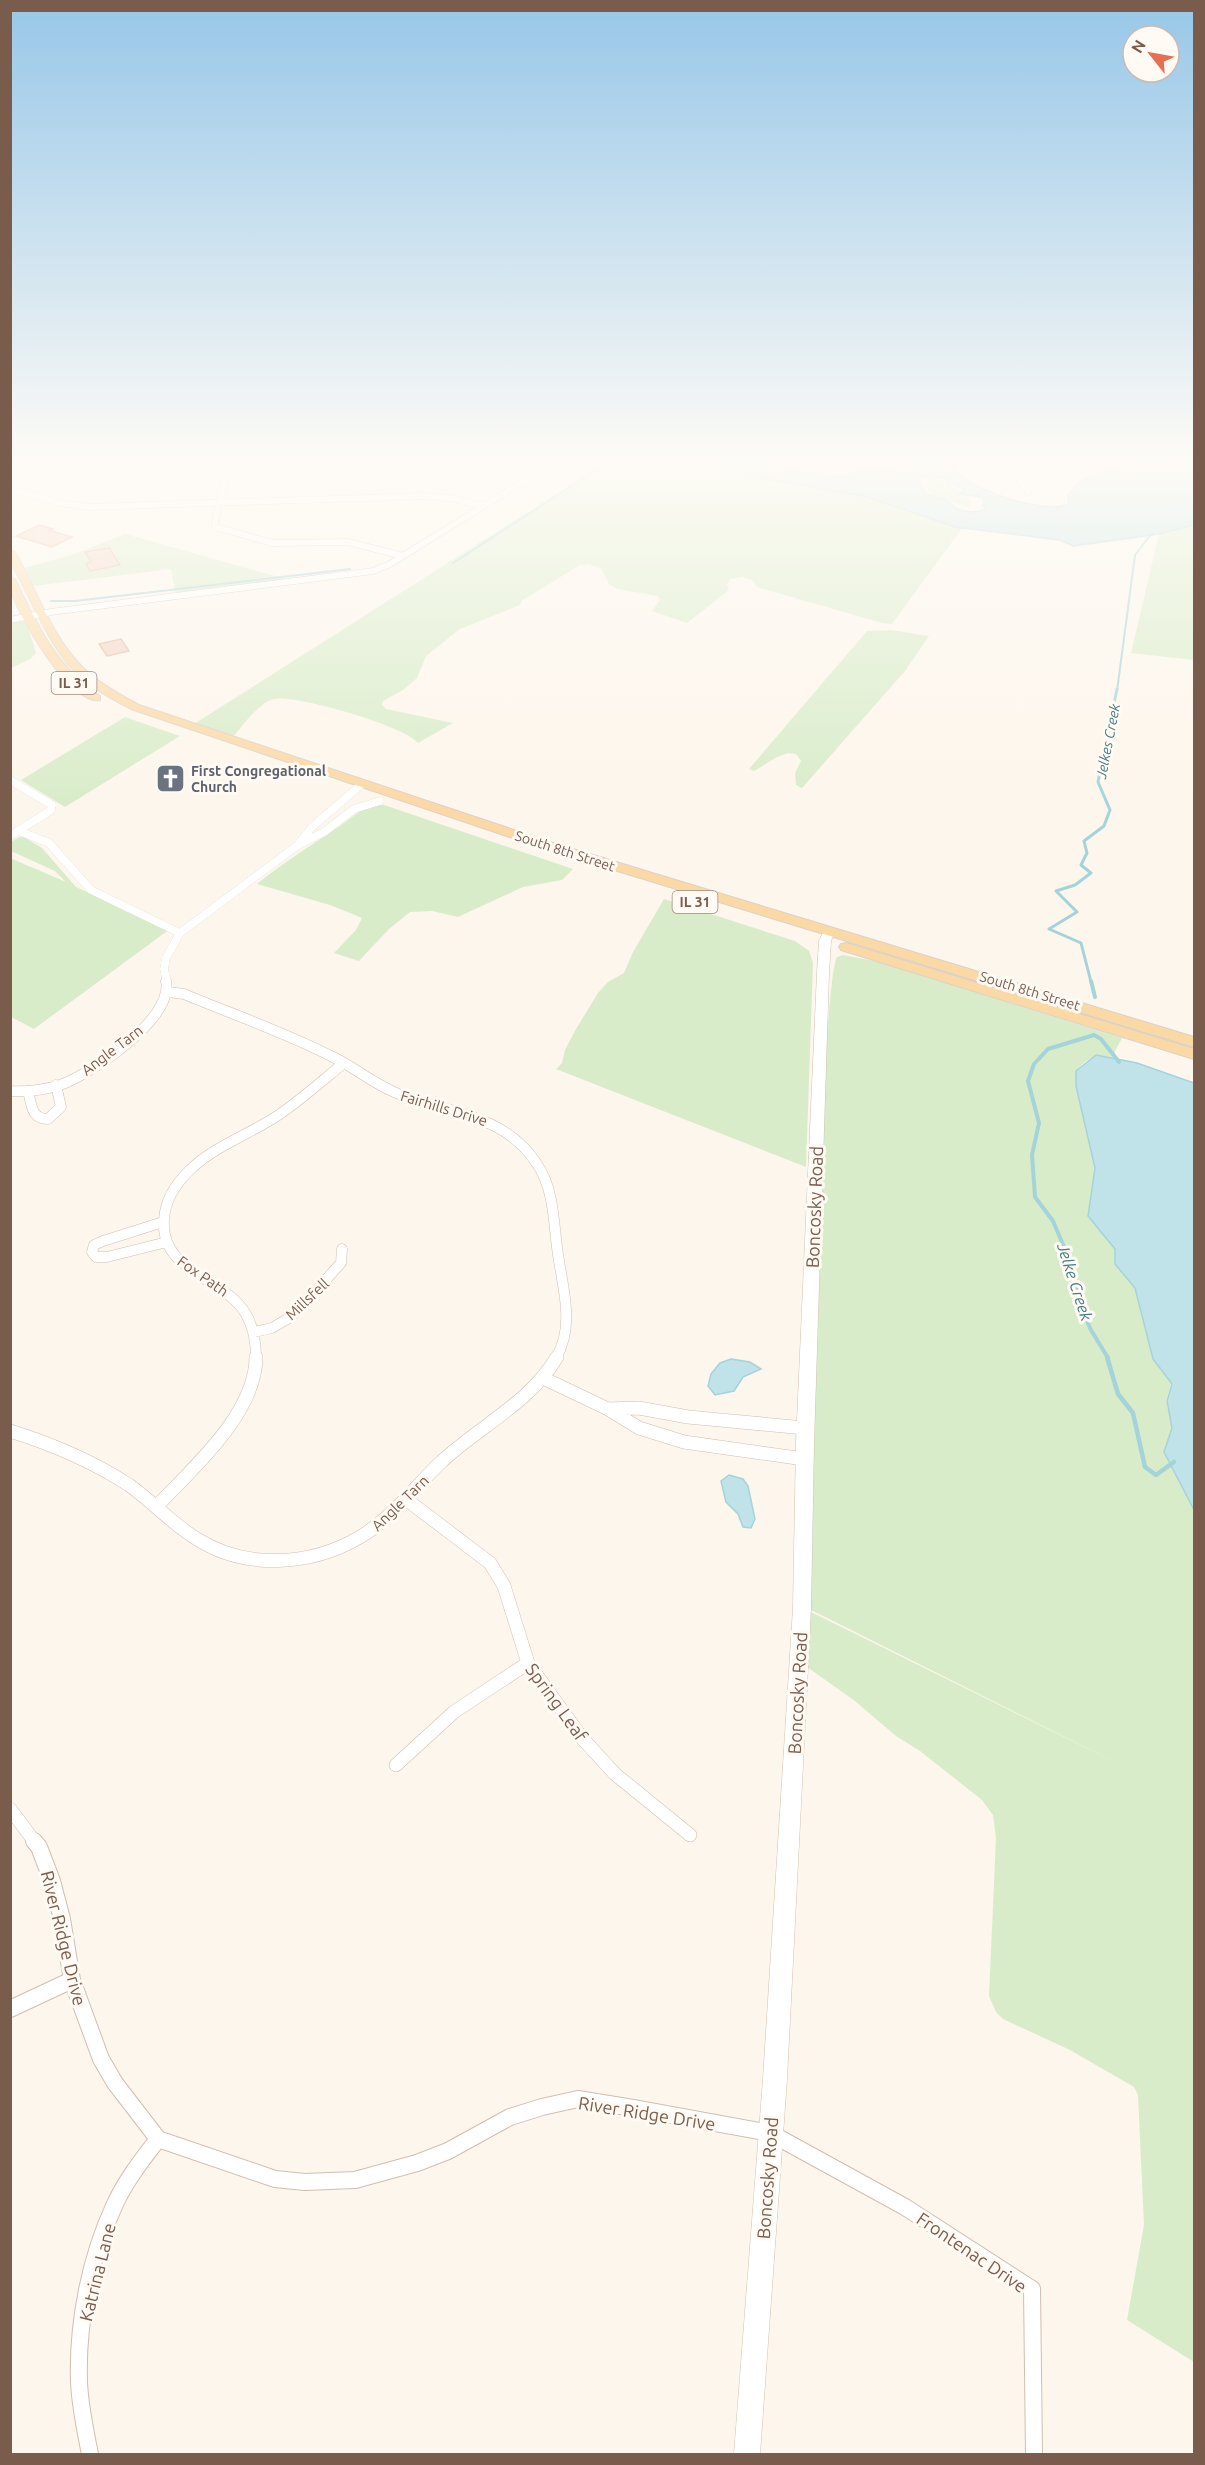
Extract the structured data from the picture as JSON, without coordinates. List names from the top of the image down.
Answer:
{
  "streets": {
    "main road": ["IL 31", "South 8th Street"],
    "street": [
      "Angle Tarn",
      "Fairhills Drive",
      "Boncosky Road",
      "Fox Path",
      "Millsfell",
      "Spring Leaf",
      "River Ridge Drive",
      "Frontenac Drive",
      "Katrina Lane"
    ]
  },
  "crossings": [
    ["South 8th Street", "Boncosky Road"],
    ["Angle Tarn", "Fairhills Drive"],
    ["Angle Tarn", "Fox Path"],
    ["Angle Tarn", "Spring Leaf"],
    ["Fairhills Drive", "Fox Path"],
    ["Boncosky Road", "River Ridge Drive"],
    ["Boncosky Road", "Frontenac Drive"],
    ["Fox Path", "Millsfell"],
    ["River Ridge Drive", "Frontenac Drive"],
    ["River Ridge Drive", "Katrina Lane"]
  ],
  "water": ["Jelkes Creek", "Jelke Creek"],
  "places": {
    "church": ["First Congregational Church"]
  },
  "north": "top left"
}
